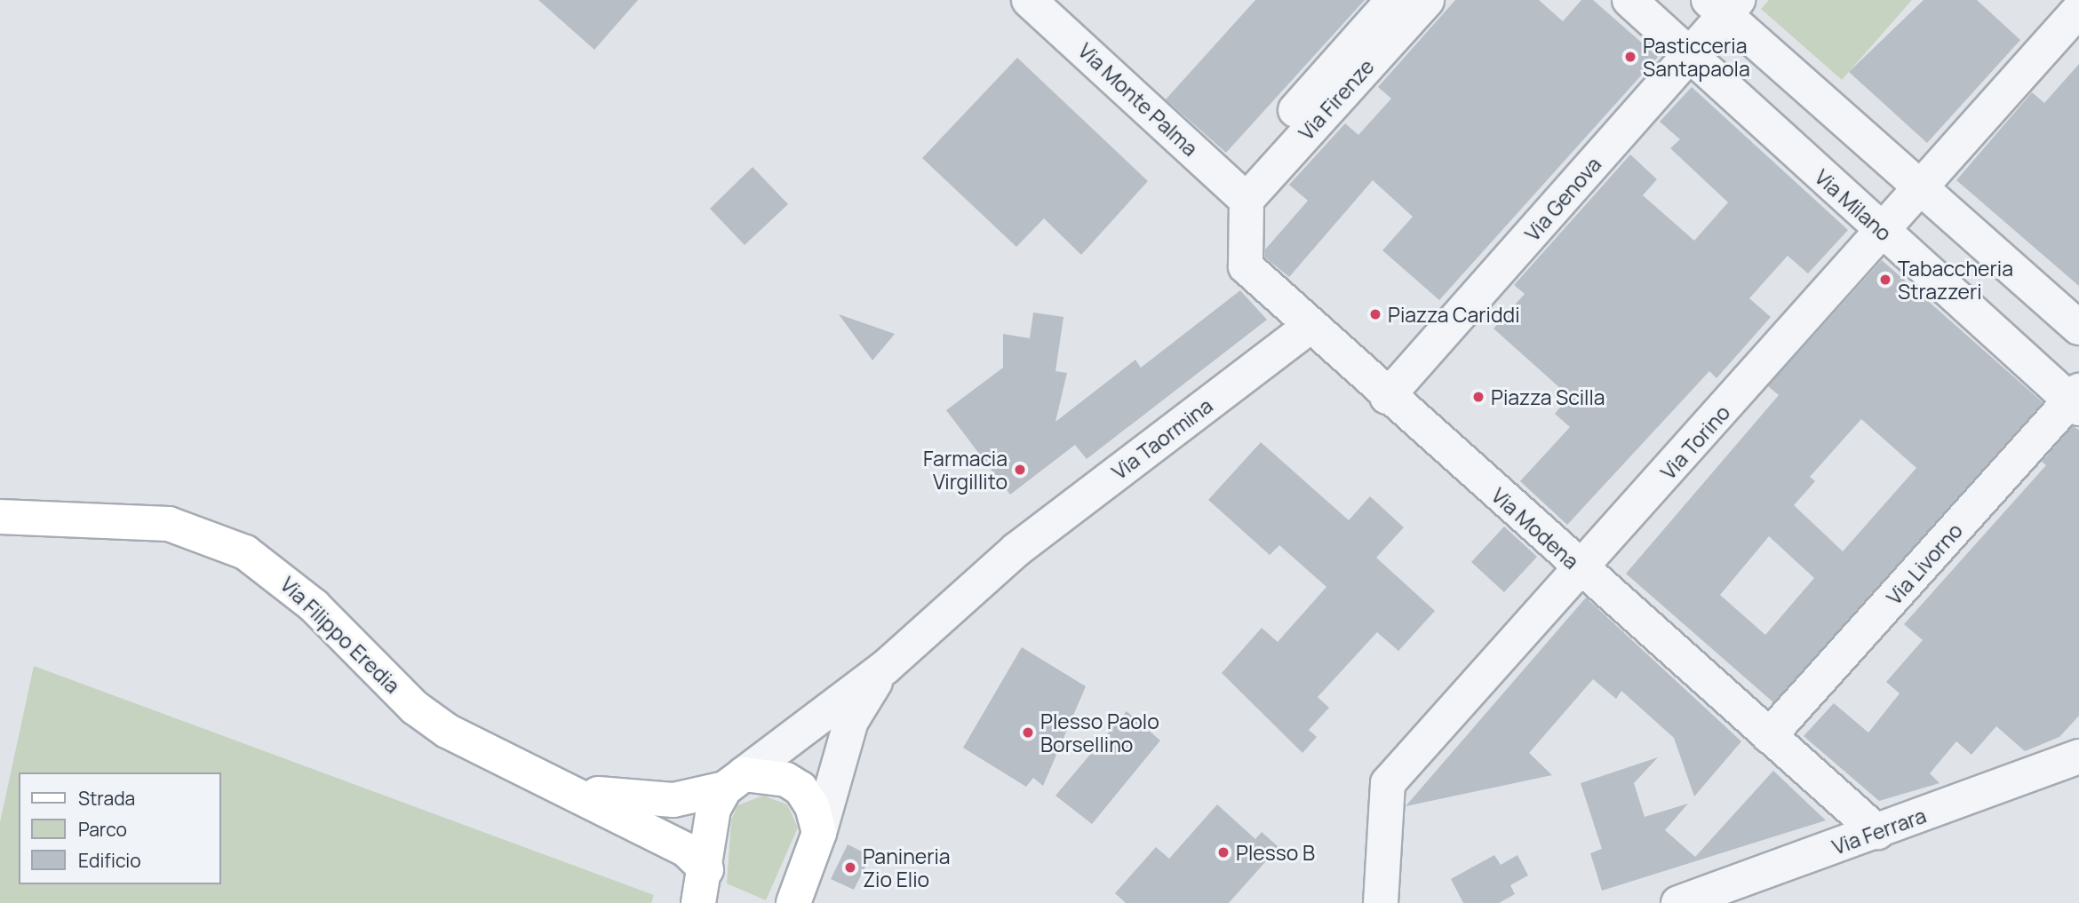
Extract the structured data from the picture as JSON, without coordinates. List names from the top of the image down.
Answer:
{
  "streets": {
    "main road": ["Via Filippo Eredia"],
    "street": [
      "Via Monte Palma",
      "Via Genova",
      "Via Milano",
      "Via Taormina",
      "Via Torino",
      "Via Modena",
      "Via Livorno",
      "Via Ferrara"
    ]
  },
  "crossings": [
    ["Via Monte Palma", "Via Modena"],
    ["Via Genova", "Via Milano"],
    ["Via Genova", "Via Modena"],
    ["Via Milano", "Via Torino"],
    ["Via Milano", "Via Livorno"],
    ["Via Taormina", "Via Modena"],
    ["Via Torino", "Via Modena"],
    ["Via Modena", "Via Livorno"],
    ["Via Modena", "Via Ferrara"]
  ],
  "places": [
    "Pasticceria Santapaola",
    "Tabaccheria Strazzeri",
    "Piazza Cariddi",
    "Piazza Scilla",
    "Farmacia Virgillito",
    "Plesso Paolo Borsellino",
    "Plesso B",
    "Panineria Zio Elio"
  ],
  "legend": ["Strada", "Parco", "Edificio"]
}
